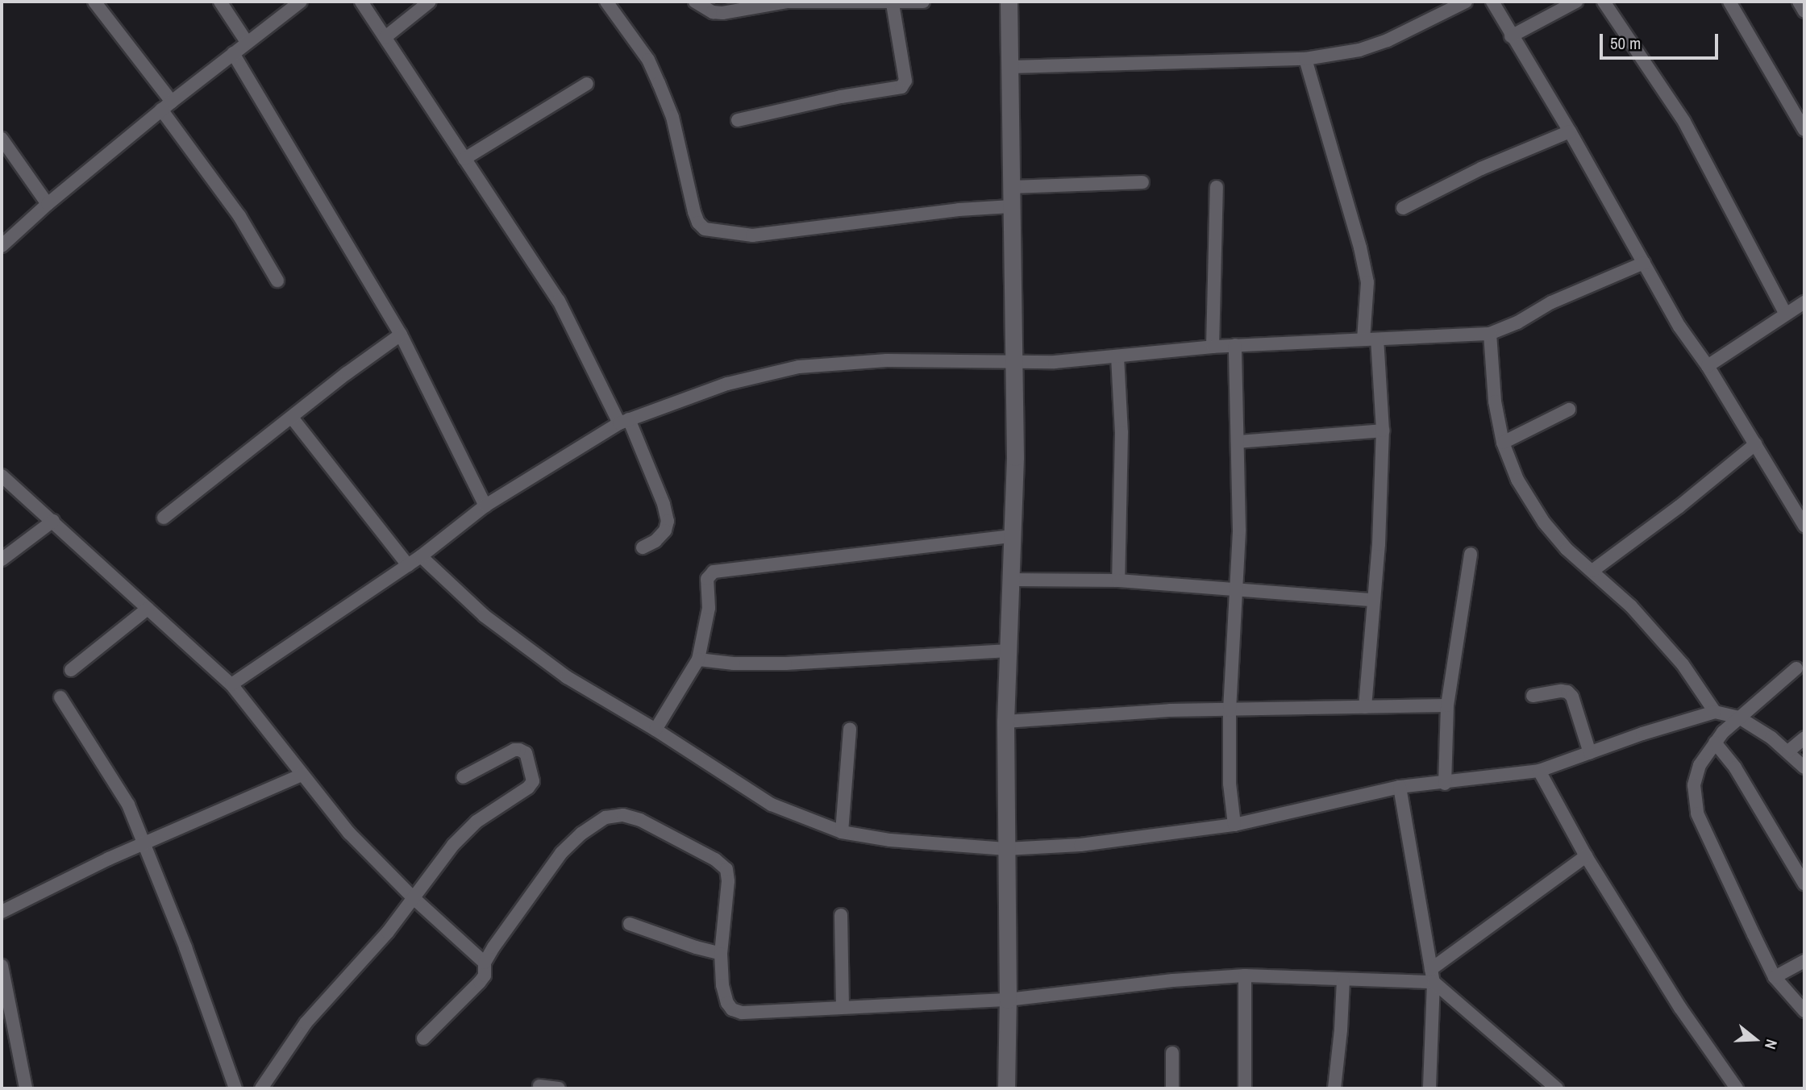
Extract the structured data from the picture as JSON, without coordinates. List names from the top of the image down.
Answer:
{
  "scale_bar": "50 m",
  "north": "right"
}
